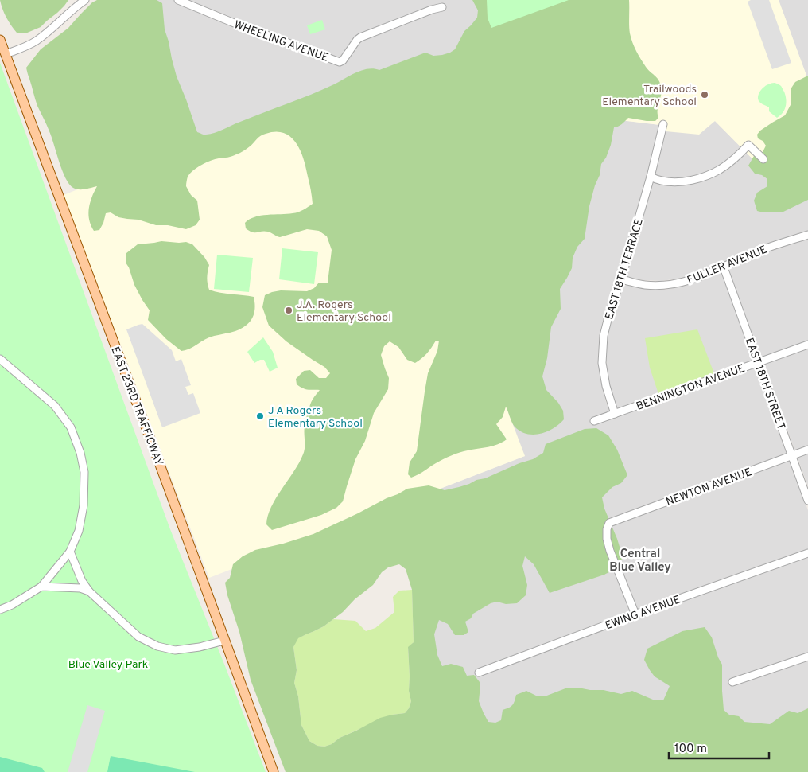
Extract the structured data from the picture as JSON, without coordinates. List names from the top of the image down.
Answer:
{
  "streets": {
    "main road": ["EAST 23RD TRAFFICWAY"],
    "street": [
      "WHEELING AVENUE",
      "FULLER AVENUE",
      "EAST 18TH TERRACE",
      "EAST 18TH STREET",
      "BENNINGTON AVENUE",
      "NEWTON AVENUE",
      "EWING AVENUE"
    ]
  },
  "crossings": [
    ["FULLER AVENUE", "EAST 18TH TERRACE"],
    ["FULLER AVENUE", "EAST 18TH STREET"],
    ["EAST 18TH TERRACE", "BENNINGTON AVENUE"],
    ["EAST 18TH STREET", "BENNINGTON AVENUE"],
    ["EAST 18TH STREET", "NEWTON AVENUE"],
    ["NEWTON AVENUE", "EWING AVENUE"]
  ],
  "districts": ["Central Blue Valley"],
  "parks": ["Blue Valley Park"],
  "places": ["Trailwoods Elementary School", "J.A. Rogers Elementary School", "J A Rogers Elementary School"],
  "scale_bar": "100 m"
}
